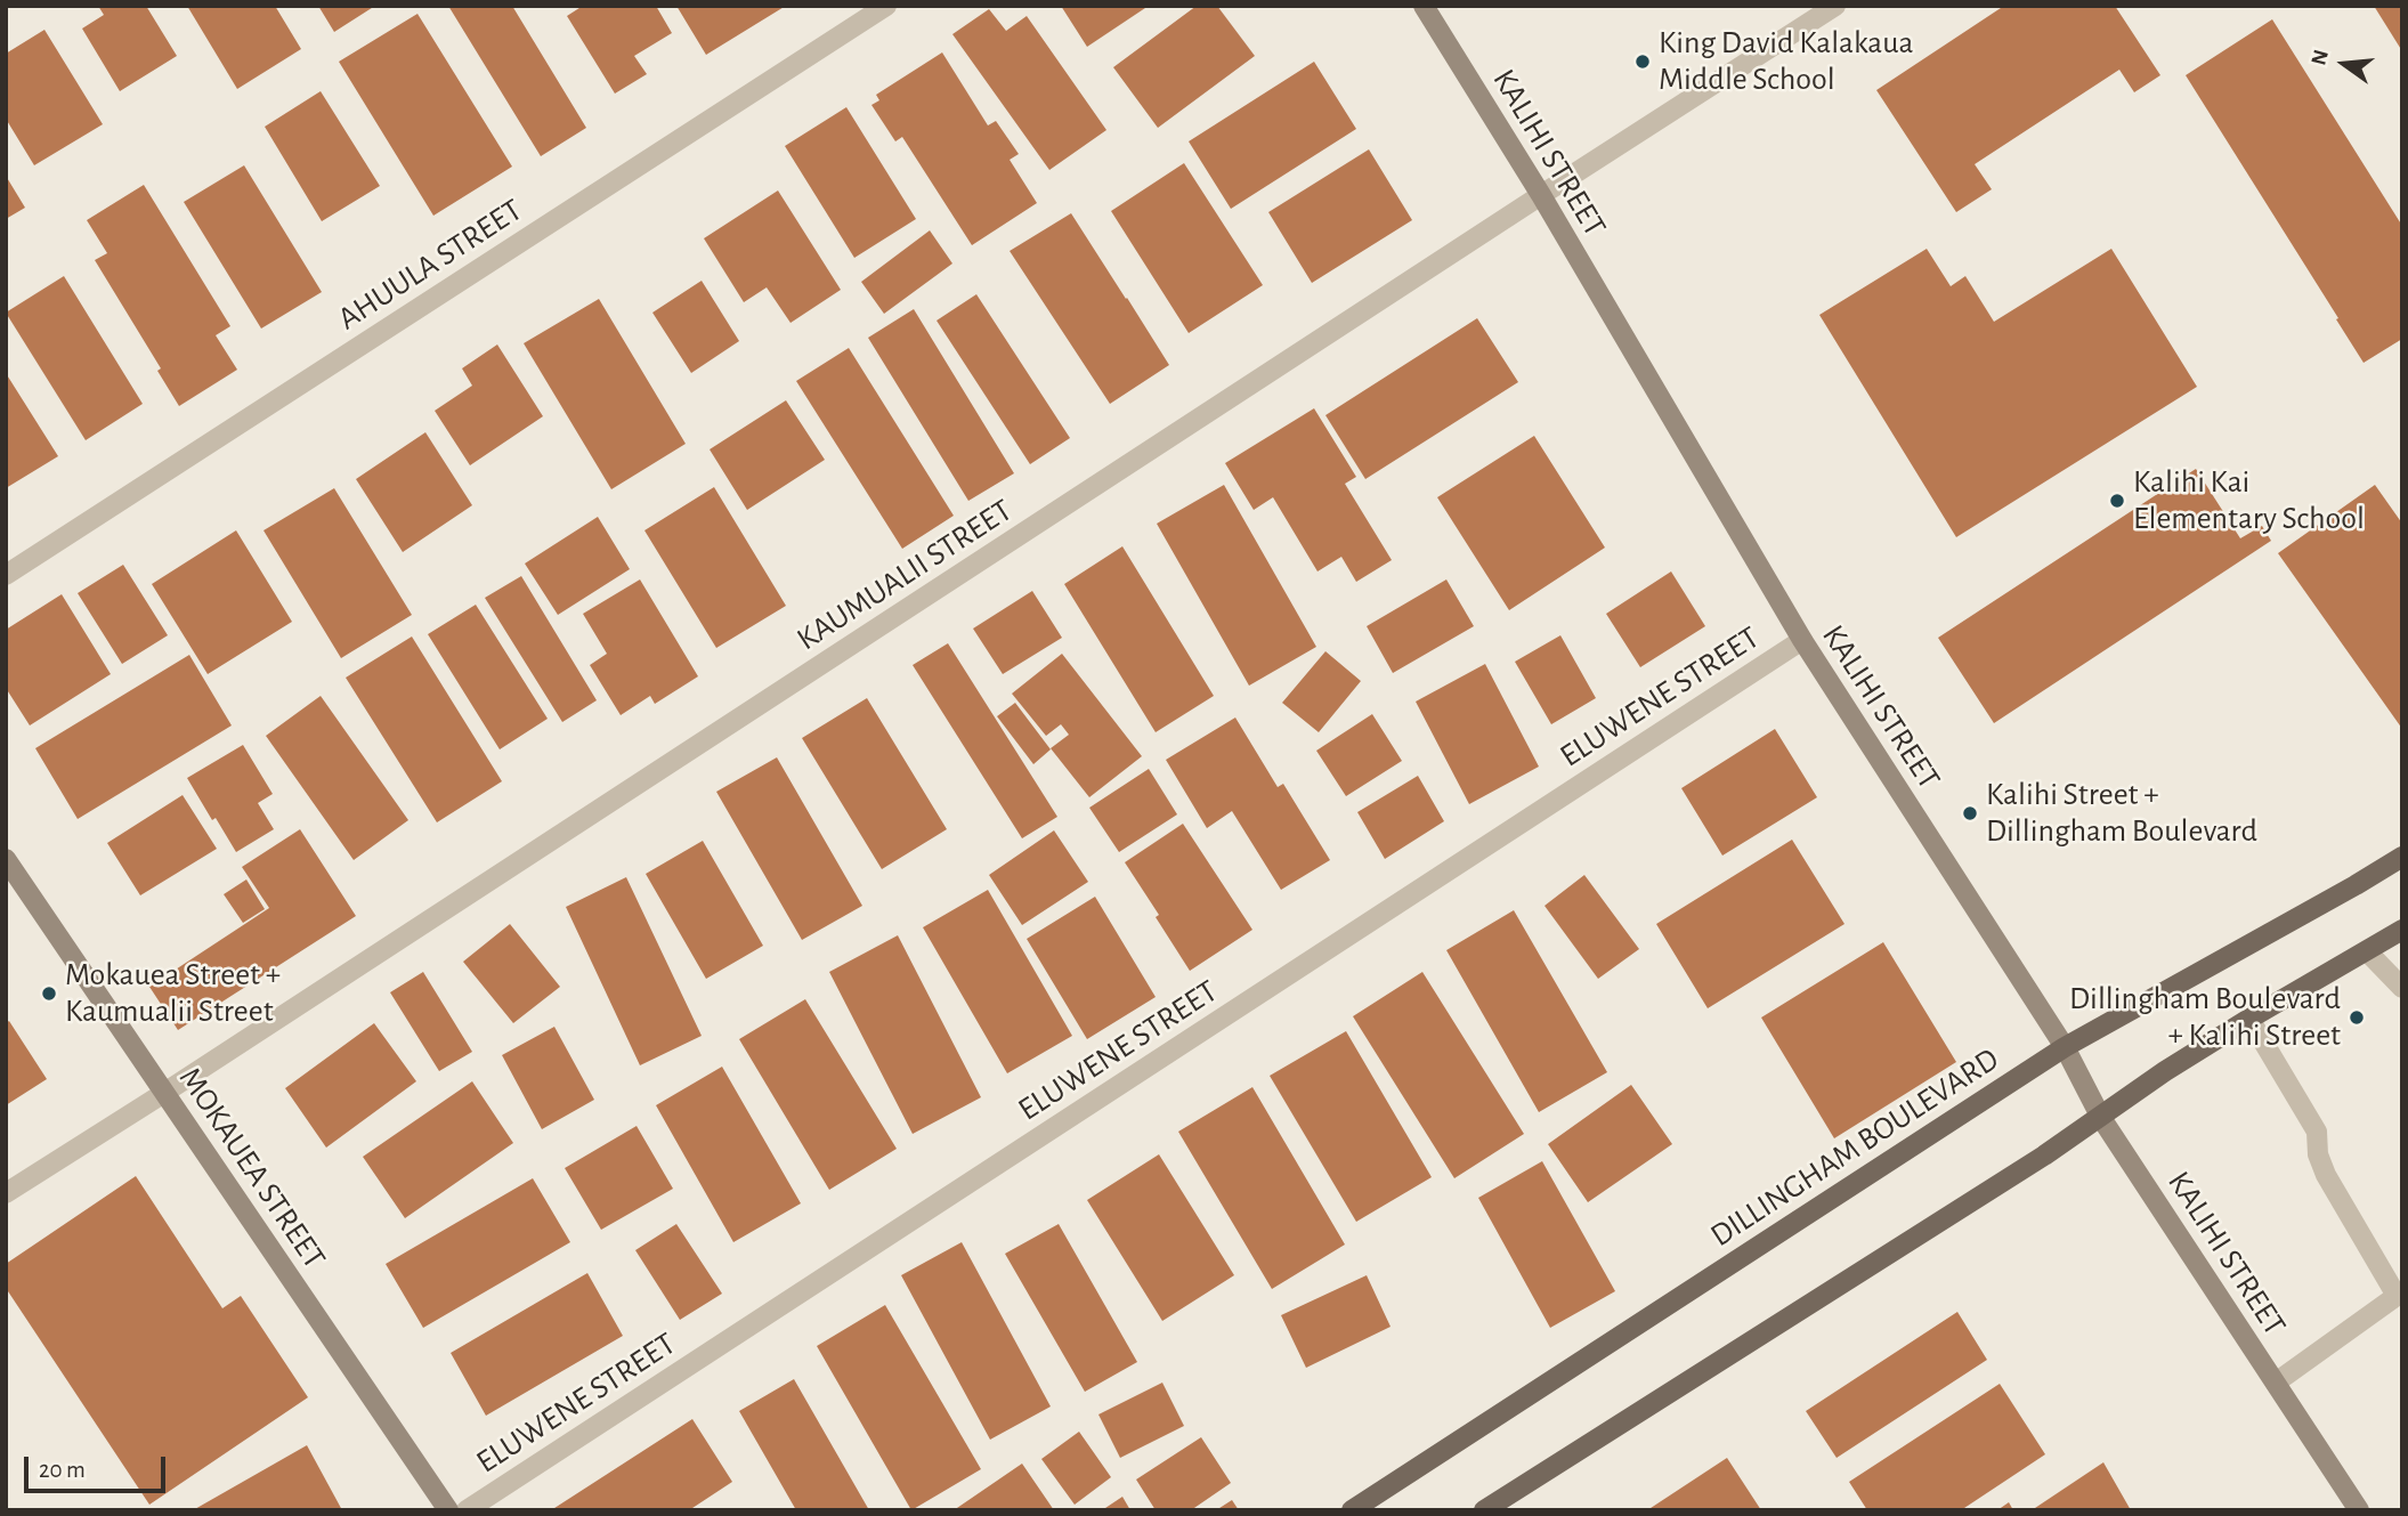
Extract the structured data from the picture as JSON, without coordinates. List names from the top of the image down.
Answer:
{
  "streets": {
    "main road": ["KALIHI STREET", "DILLINGHAM BOULEVARD", "MOKAUEA STREET"],
    "street": ["AHUULA STREET", "KAUMUALII STREET", "ELUWENE STREET"]
  },
  "crossings": [
    ["KALIHI STREET", "KAUMUALII STREET"],
    ["KALIHI STREET", "ELUWENE STREET"],
    ["KALIHI STREET", "DILLINGHAM BOULEVARD"],
    ["KAUMUALII STREET", "MOKAUEA STREET"]
  ],
  "places": [
    "King David Kalakaua Middle School",
    "Kalihi Kai Elementary School",
    "Kalihi Street + Dillingham Boulevard",
    "Mokauea Street + Kaumualii Street",
    "Dillingham Boulevard + Kalihi Street"
  ],
  "scale_bar": "20 m",
  "north": "left"
}
